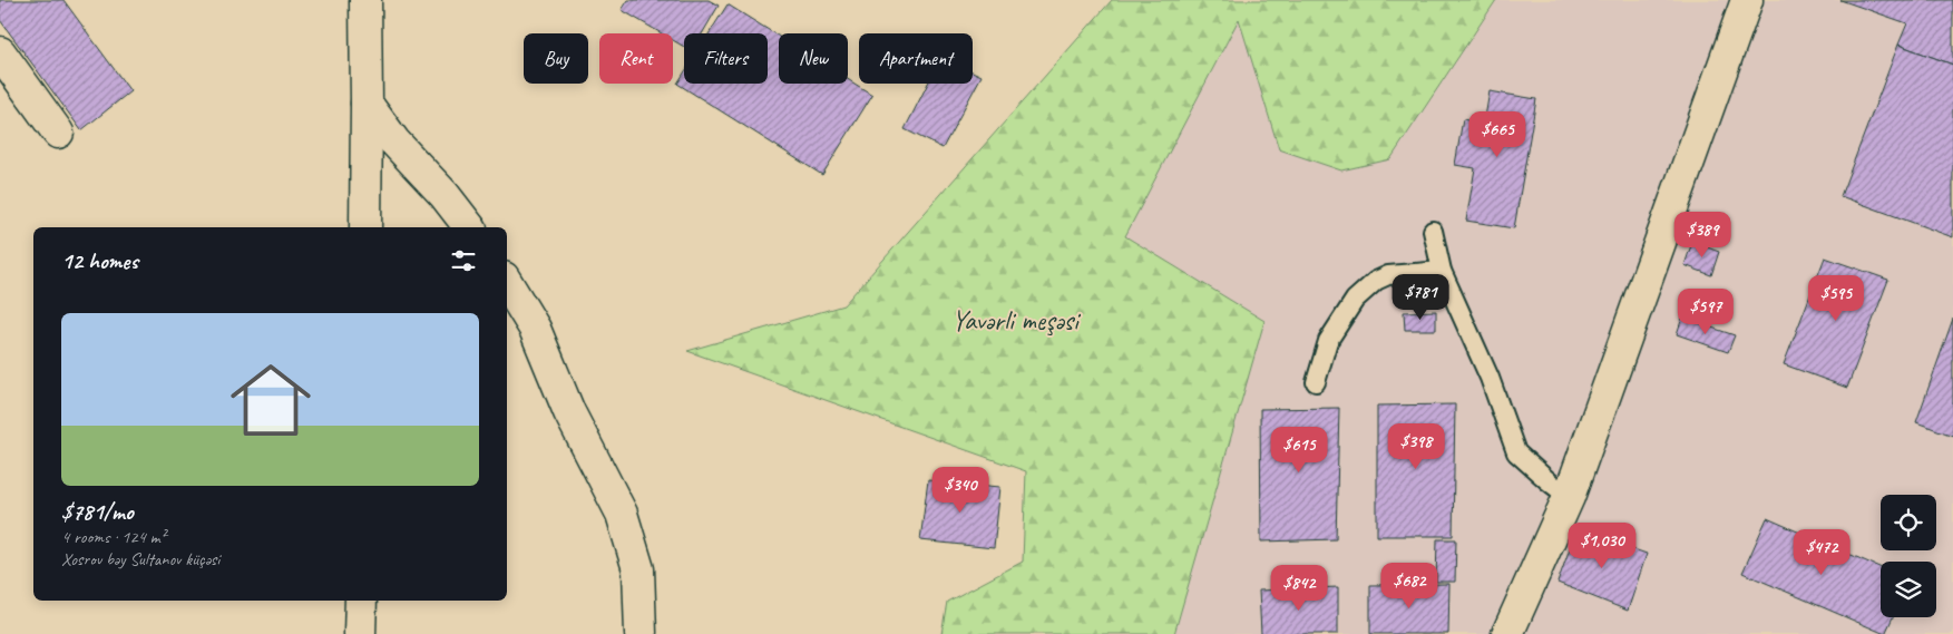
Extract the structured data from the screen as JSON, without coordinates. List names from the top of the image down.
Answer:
{
  "parks": ["Yavərli meşəsi"],
  "page": {
    "chip": [
      "Buy",
      "Rent",
      "Filters",
      "New",
      "Apartment"
    ],
    "price": [
      "$665",
      "$389",
      "$781",
      "$595",
      "$597",
      "$398",
      "$615",
      "$340",
      "$1,030",
      "$472",
      "$682",
      "$842"
    ],
    "heading": "12 homes",
    "list": [
      {
        "name": "$781/mo",
        "note": "4 rooms · 124 m² · Xosrov bəy Sultanov küçəsi"
      }
    ]
  }
}
